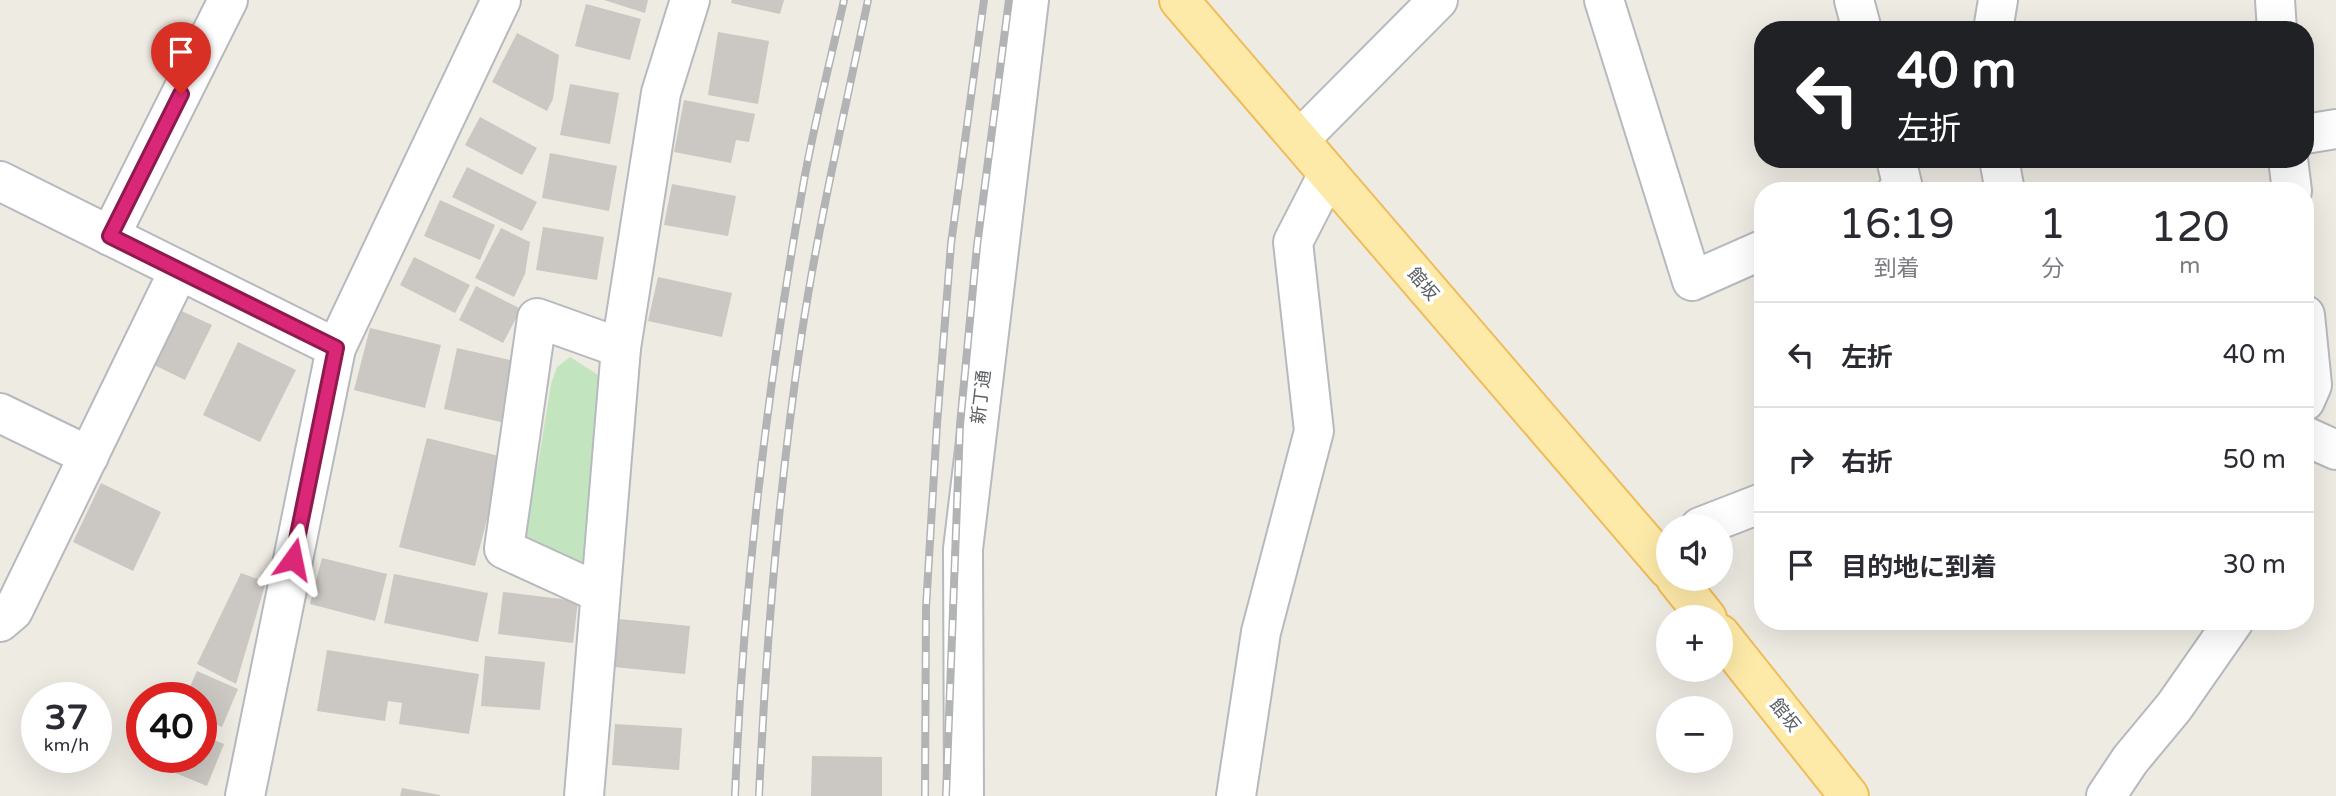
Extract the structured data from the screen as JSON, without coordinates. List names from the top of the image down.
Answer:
{
  "streets": {
    "main road": ["館坂"],
    "street": ["新丁通"]
  },
  "page": {
    "turn": ["40 m", "左折"],
    "eta": [
      "16:19",
      "到着",
      "1",
      "分",
      "120",
      "m"
    ],
    "list": [
      {
        "name": "左折",
        "value": "40 m"
      },
      {
        "name": "右折",
        "value": "50 m"
      },
      {
        "name": "目的地に到着",
        "value": "30 m"
      }
    ],
    "map_buttons": ["+", "−"],
    "speed": "37 km/h",
    "limit": "40"
  }
}
